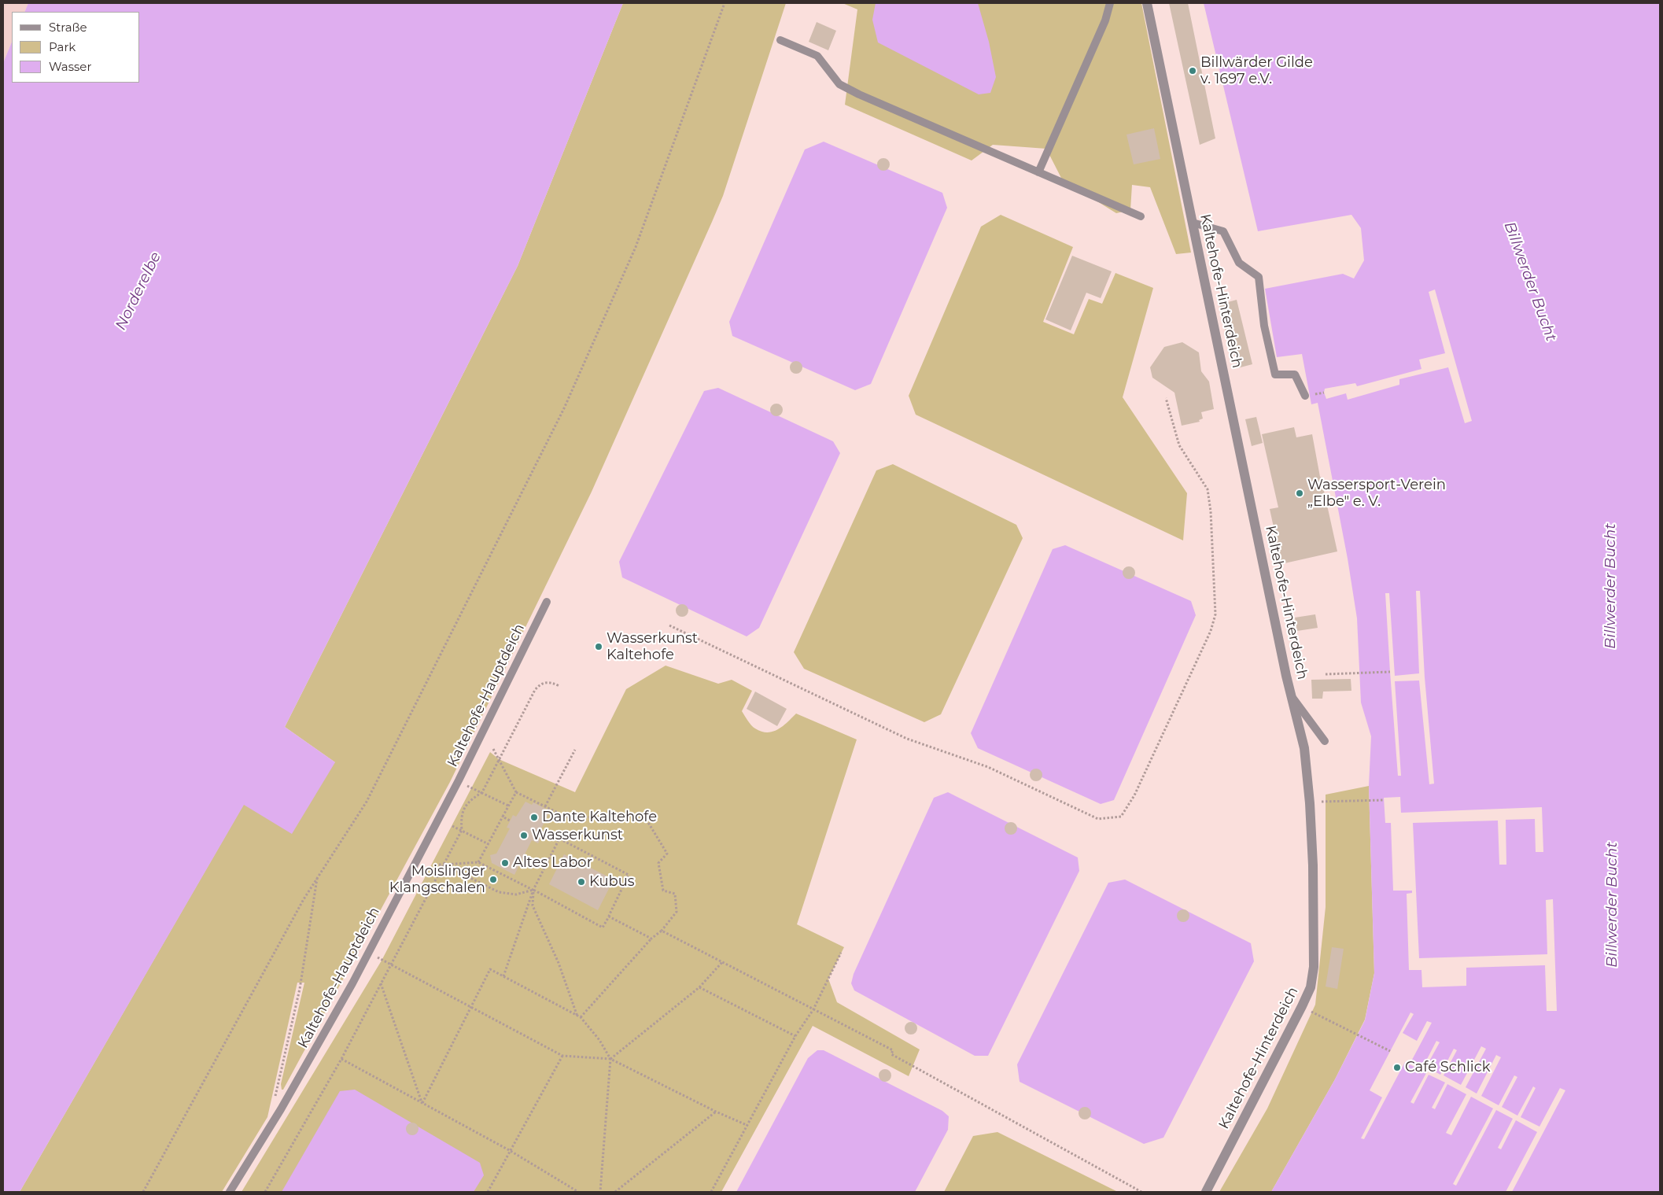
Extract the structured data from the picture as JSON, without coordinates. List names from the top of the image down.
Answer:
{
  "streets": {
    "street": ["Kaltehofe-Hinterdeich"],
    "lane": ["Kaltehofe-Hauptdeich"]
  },
  "water": ["Billwerder Bucht", "Norderelbe"],
  "places": [
    "Billwärder Gilde v. 1697 e.V.",
    "Wassersport-Verein „Elbe\" e. V.",
    "Wasserkunst Kaltehofe",
    "Dante Kaltehofe",
    "Wasserkunst",
    "Altes Labor",
    "Moislinger Klangschalen",
    "Kubus",
    "Café Schlick"
  ],
  "legend": ["Straße", "Park", "Wasser"]
}
